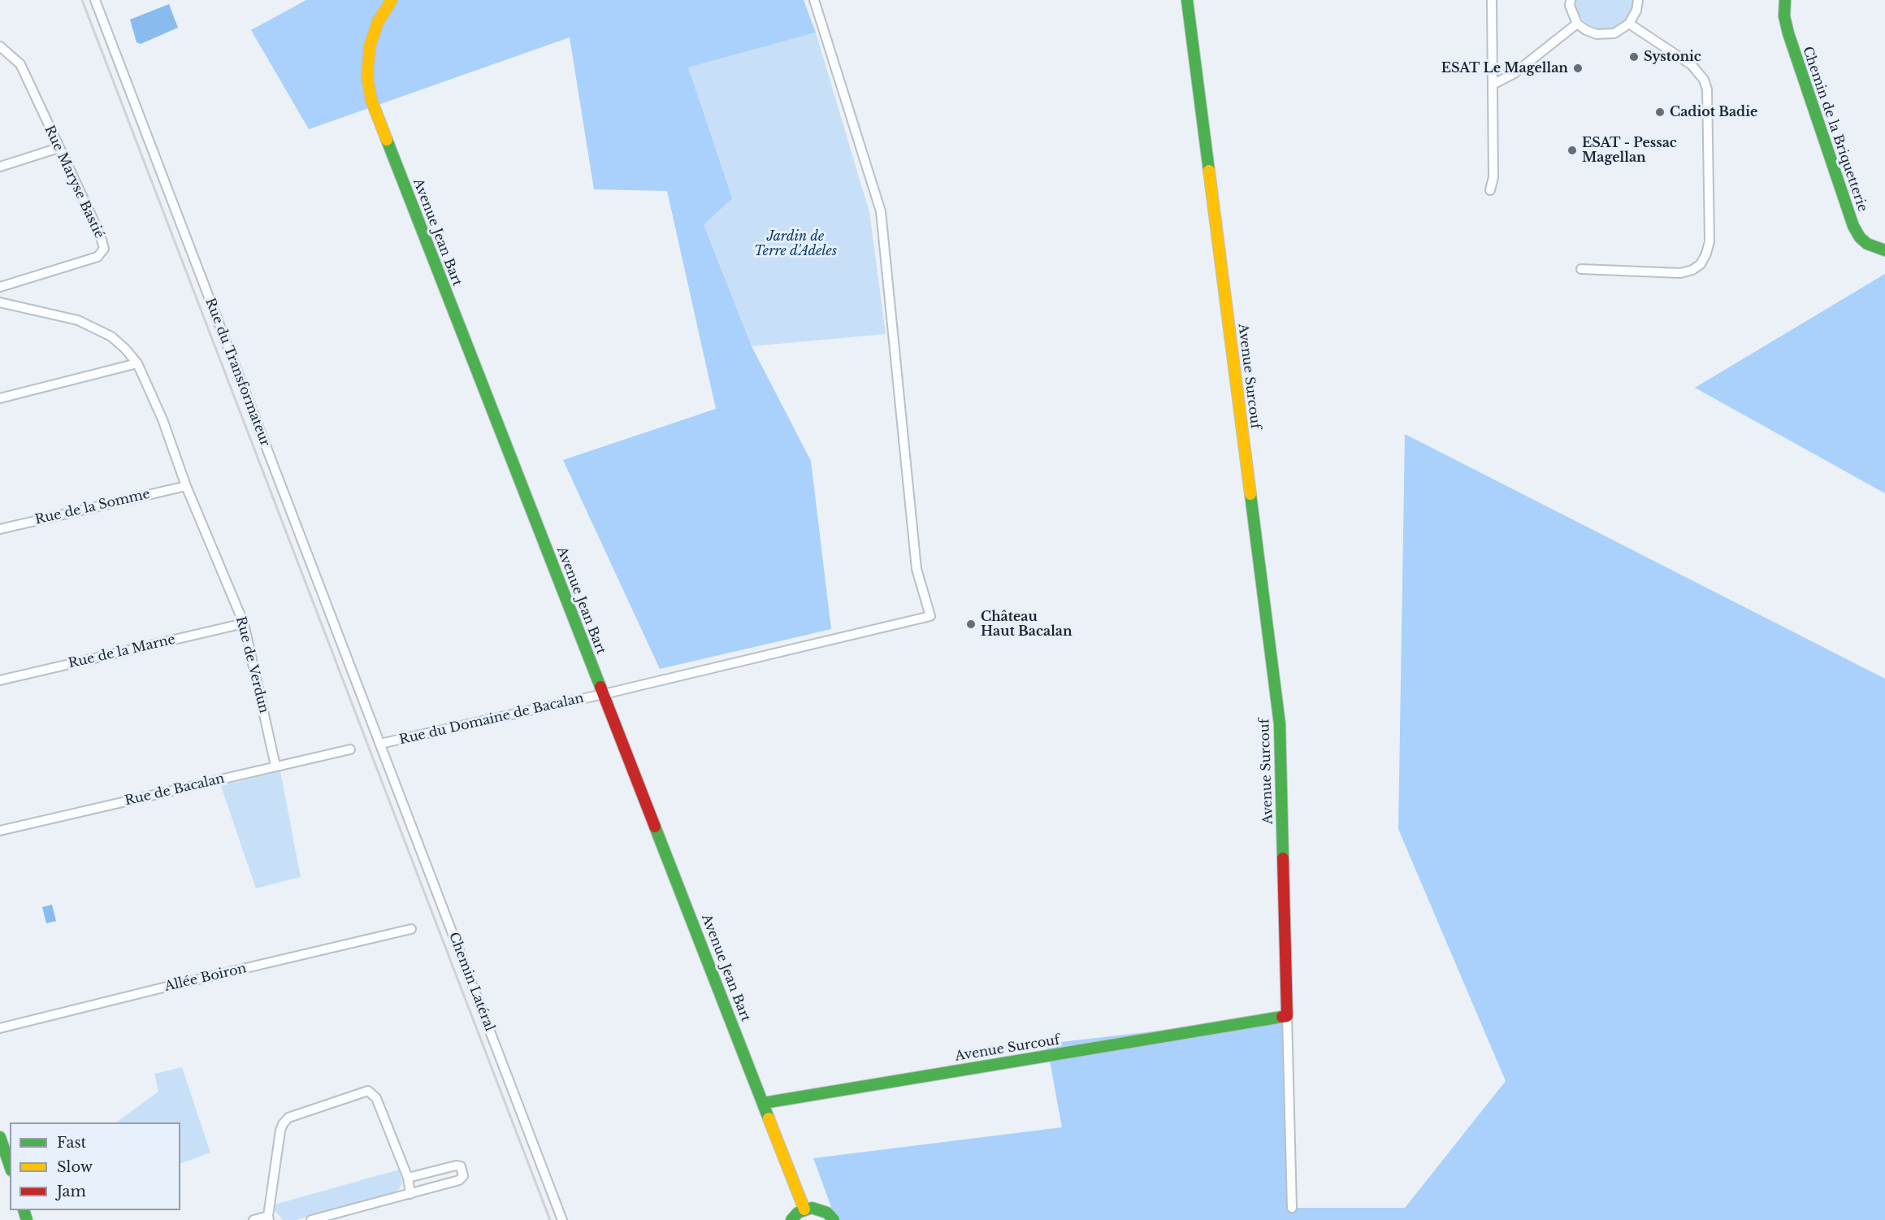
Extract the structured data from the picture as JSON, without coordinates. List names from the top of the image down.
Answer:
{
  "streets": {
    "street": [
      "Chemin de la Briquetterie",
      "Rue Maryse Bastié",
      "Avenue Jean Bart",
      "Rue du Transformateur",
      "Avenue Surcouf",
      "Rue de la Somme",
      "Rue de la Marne",
      "Rue de Verdun",
      "Rue du Domaine de Bacalan",
      "Rue de Bacalan",
      "Allée Boiron",
      "Chemin Latéral"
    ]
  },
  "crossings": [
    ["Avenue Jean Bart", "Avenue Surcouf"],
    ["Avenue Jean Bart", "Rue du Domaine de Bacalan"],
    ["Rue du Transformateur", "Rue du Domaine de Bacalan"],
    ["Rue du Transformateur", "Chemin Latéral"],
    ["Rue de la Somme", "Rue de Verdun"],
    ["Rue de la Marne", "Rue de Verdun"],
    ["Rue de Verdun", "Rue de Bacalan"],
    ["Rue du Domaine de Bacalan", "Chemin Latéral"]
  ],
  "parks": ["Jardin de Terre d'Adeles"],
  "places": [
    "Systonic",
    "ESAT Le Magellan",
    "Cadiot Badie",
    "ESAT - Pessac Magellan",
    "Château Haut Bacalan"
  ],
  "legend": ["Fast", "Slow", "Jam"]
}
